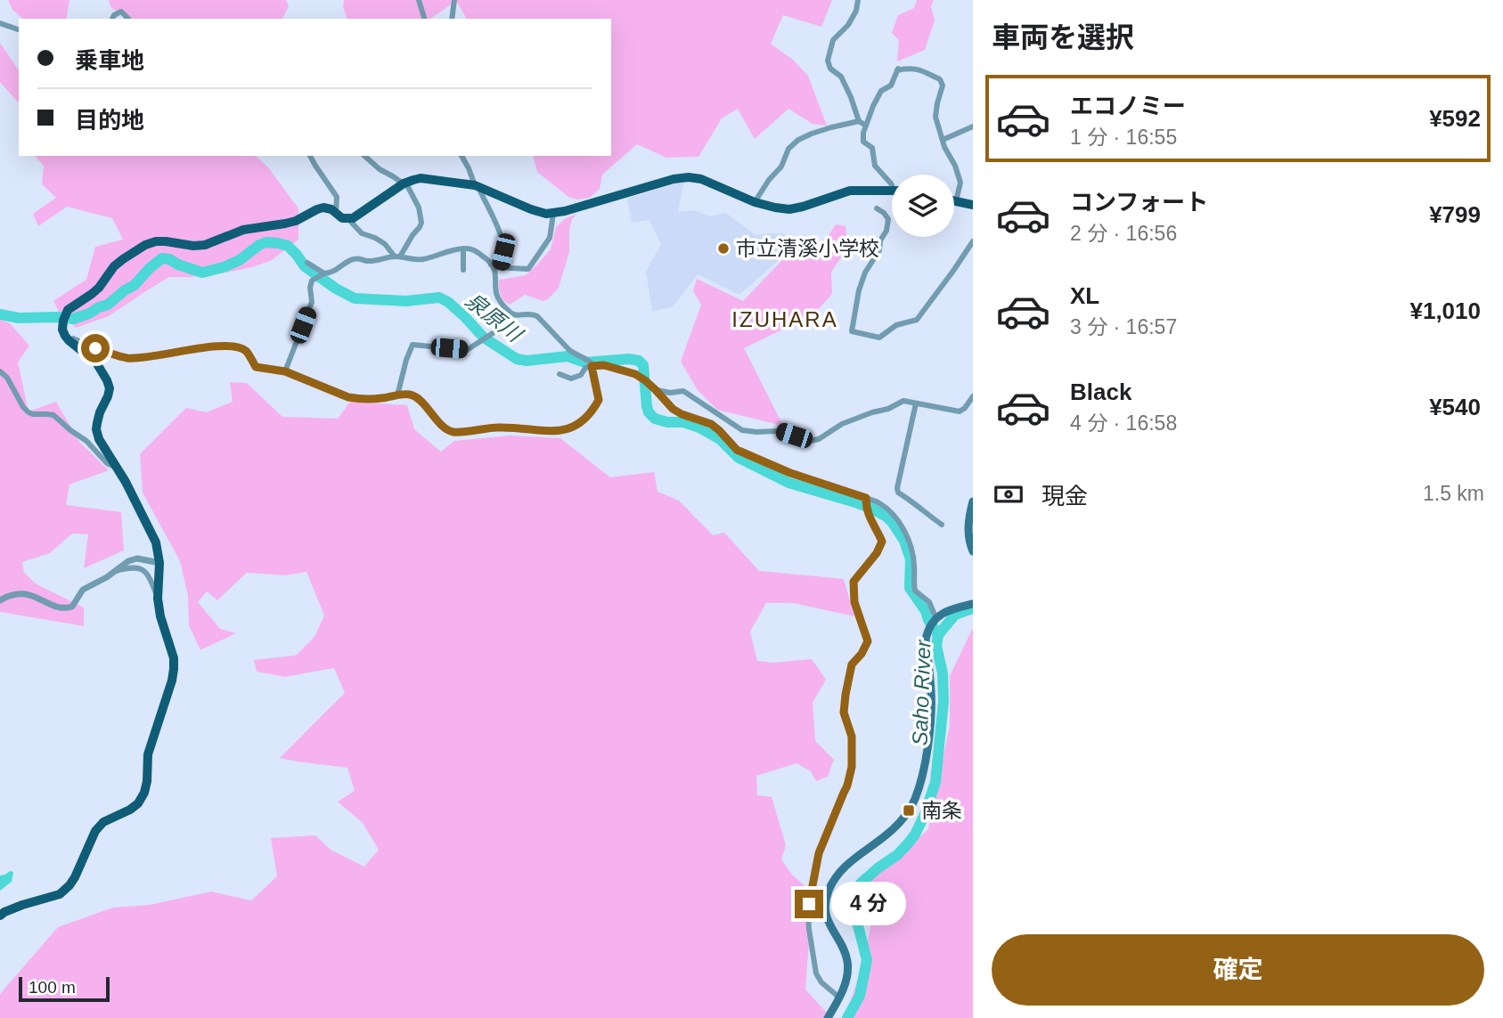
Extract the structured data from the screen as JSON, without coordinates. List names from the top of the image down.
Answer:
{
  "districts": ["IZUHARA"],
  "water": ["泉原川", "Saho River"],
  "places": {
    "other": ["市立清溪小学校"],
    "transit": ["南条"]
  },
  "scale_bar": "100 m",
  "page": {
    "heading": "車両を選択",
    "banner": ["乗車地", "目的地"],
    "list": [
      {
        "name": "エコノミー",
        "note": "1 分 · 16:55",
        "value": "¥592"
      },
      {
        "name": "コンフォート",
        "note": "2 分 · 16:56",
        "value": "¥799"
      },
      {
        "name": "XL",
        "note": "3 分 · 16:57",
        "value": "¥1,010"
      },
      {
        "name": "Black",
        "note": "4 分 · 16:58",
        "value": "¥540"
      }
    ],
    "pay": ["現金", "1.5 km"],
    "bubble": "4 分",
    "buttons": "確定",
    "scale": "100 m"
  }
}
